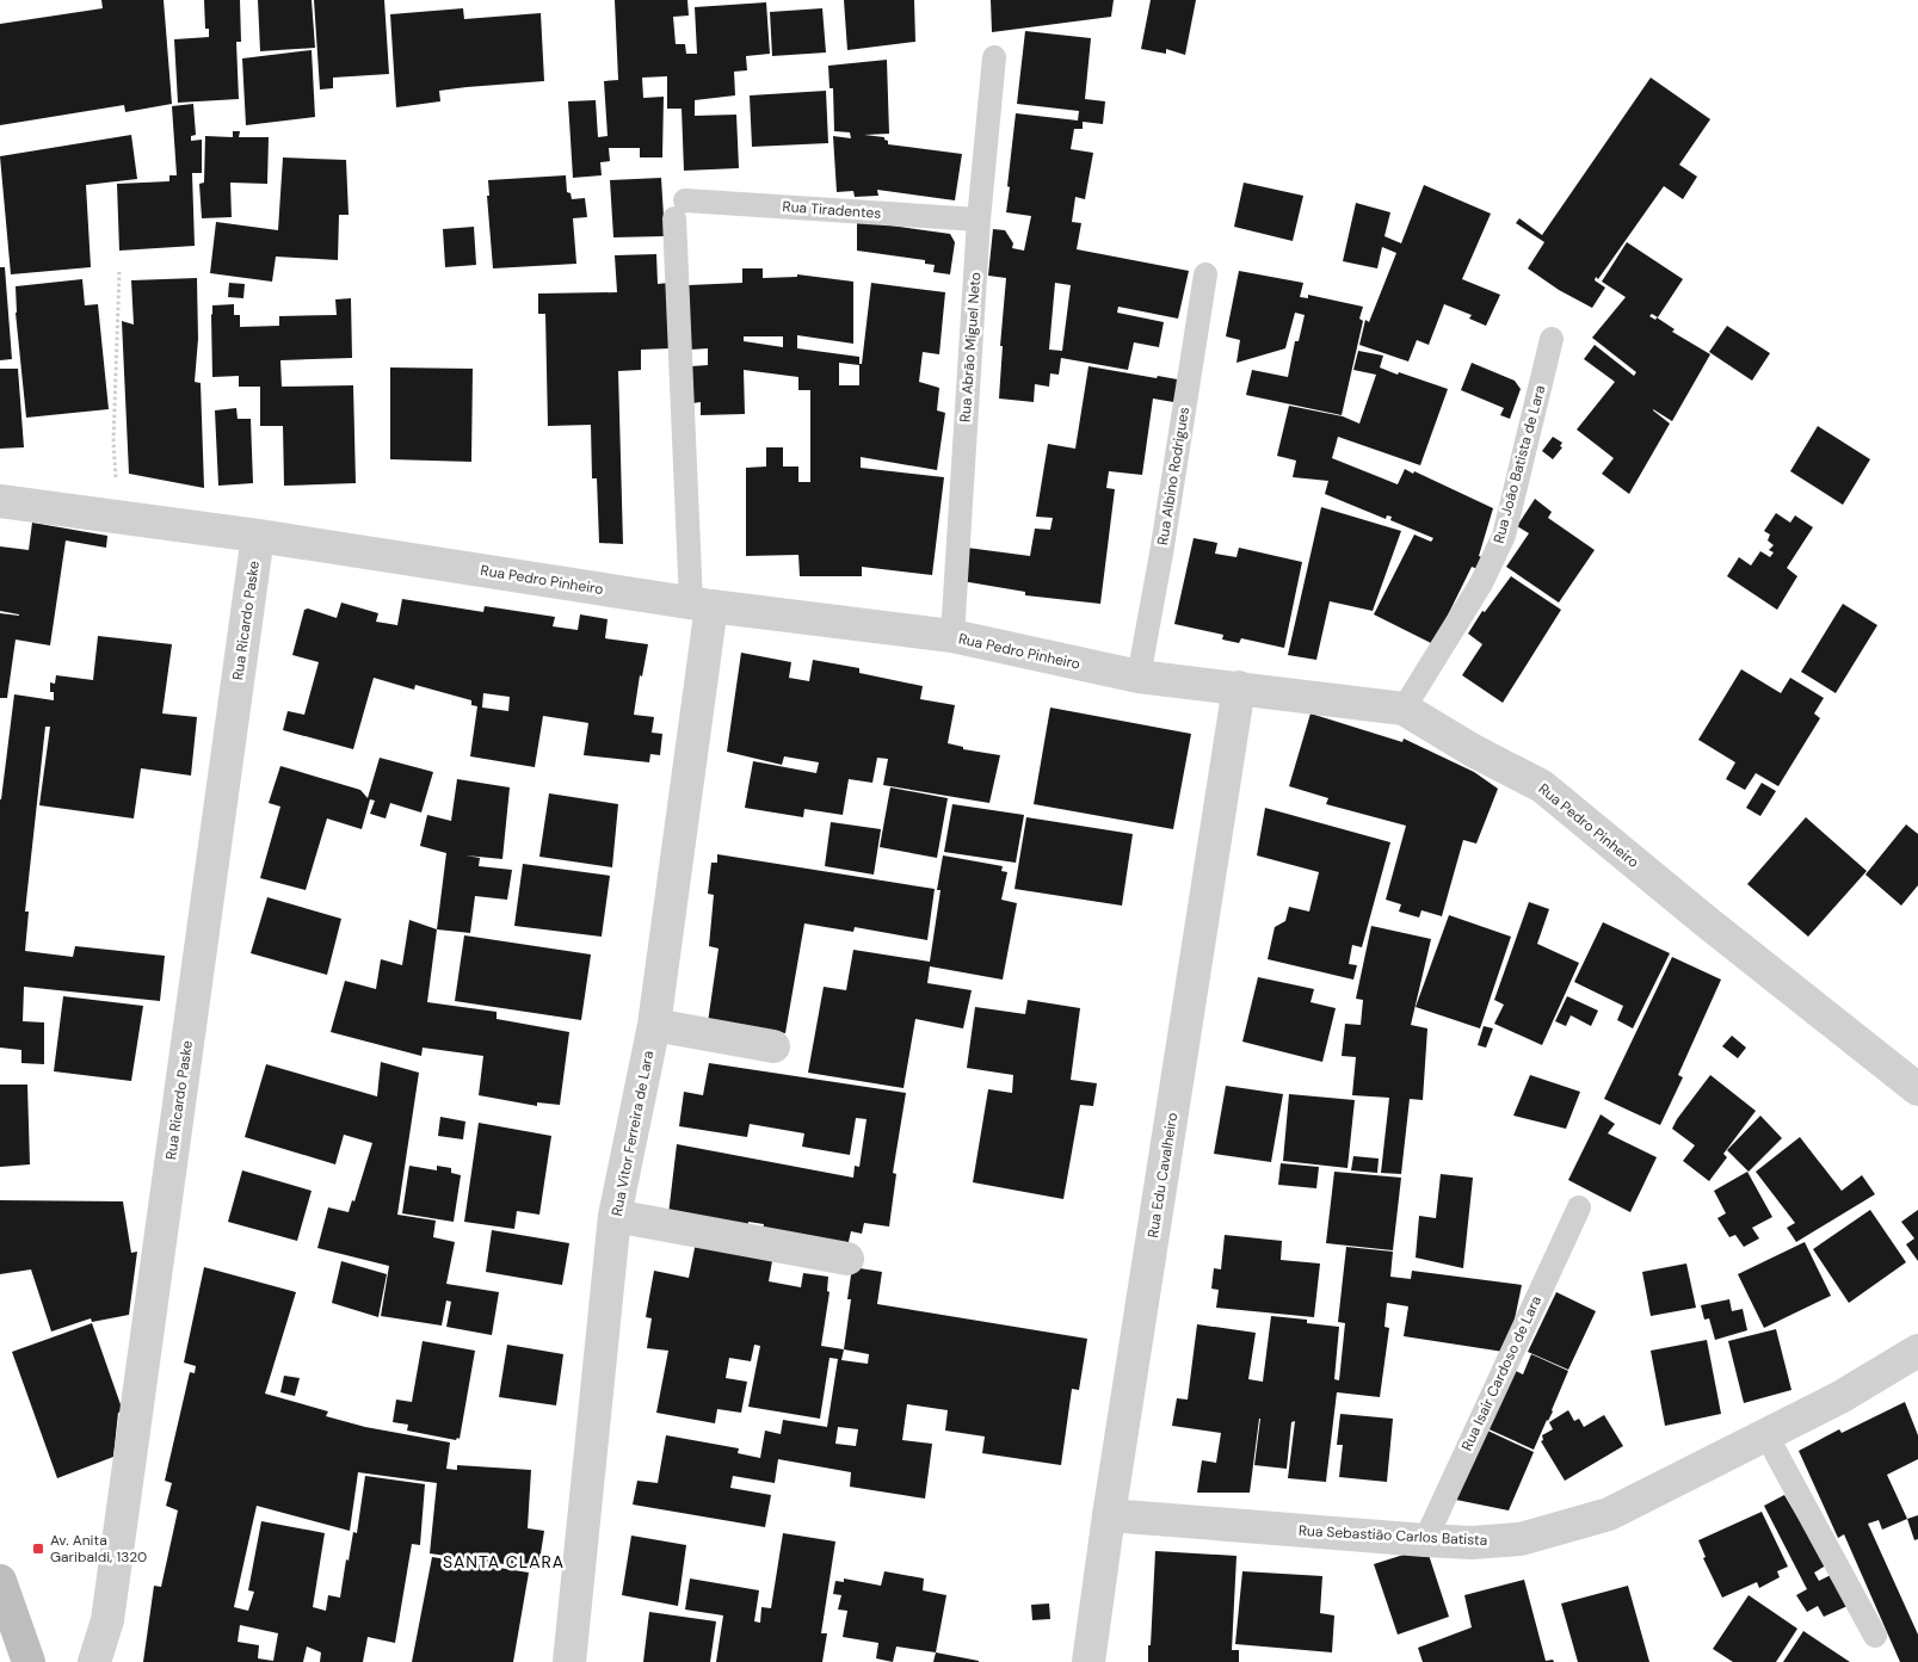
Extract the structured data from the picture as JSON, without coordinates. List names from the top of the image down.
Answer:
{
  "streets": {
    "street": [
      "Rua Pedro Pinheiro",
      "Rua Ricardo Paske",
      "Rua Vitor Ferreira de Lara",
      "Rua Edu Cavalheiro",
      "Rua Sebastião Carlos Batista"
    ],
    "lane": [
      "Rua Tiradentes",
      "Rua Abrão Miguel Neto",
      "Rua João Batista de Lara",
      "Rua Albino Rodrigues",
      "Rua Isair Cardoso de Lara"
    ]
  },
  "crossings": [
    ["Rua Tiradentes", "Rua Abrão Miguel Neto"],
    ["Rua Tiradentes", "Rua Pedro Pinheiro"],
    ["Rua Tiradentes", "Rua Vitor Ferreira de Lara"],
    ["Rua Abrão Miguel Neto", "Rua Pedro Pinheiro"],
    ["Rua João Batista de Lara", "Rua Pedro Pinheiro"],
    ["Rua Albino Rodrigues", "Rua Pedro Pinheiro"],
    ["Rua Pedro Pinheiro", "Rua Ricardo Paske"],
    ["Rua Pedro Pinheiro", "Rua Vitor Ferreira de Lara"],
    ["Rua Pedro Pinheiro", "Rua Edu Cavalheiro"],
    ["Rua Edu Cavalheiro", "Rua Sebastião Carlos Batista"],
    ["Rua Isair Cardoso de Lara", "Rua Sebastião Carlos Batista"]
  ],
  "districts": ["SANTA CLARA"],
  "places": {
    "transit": ["Av. Anita Garibaldi, 1320"]
  }
}
